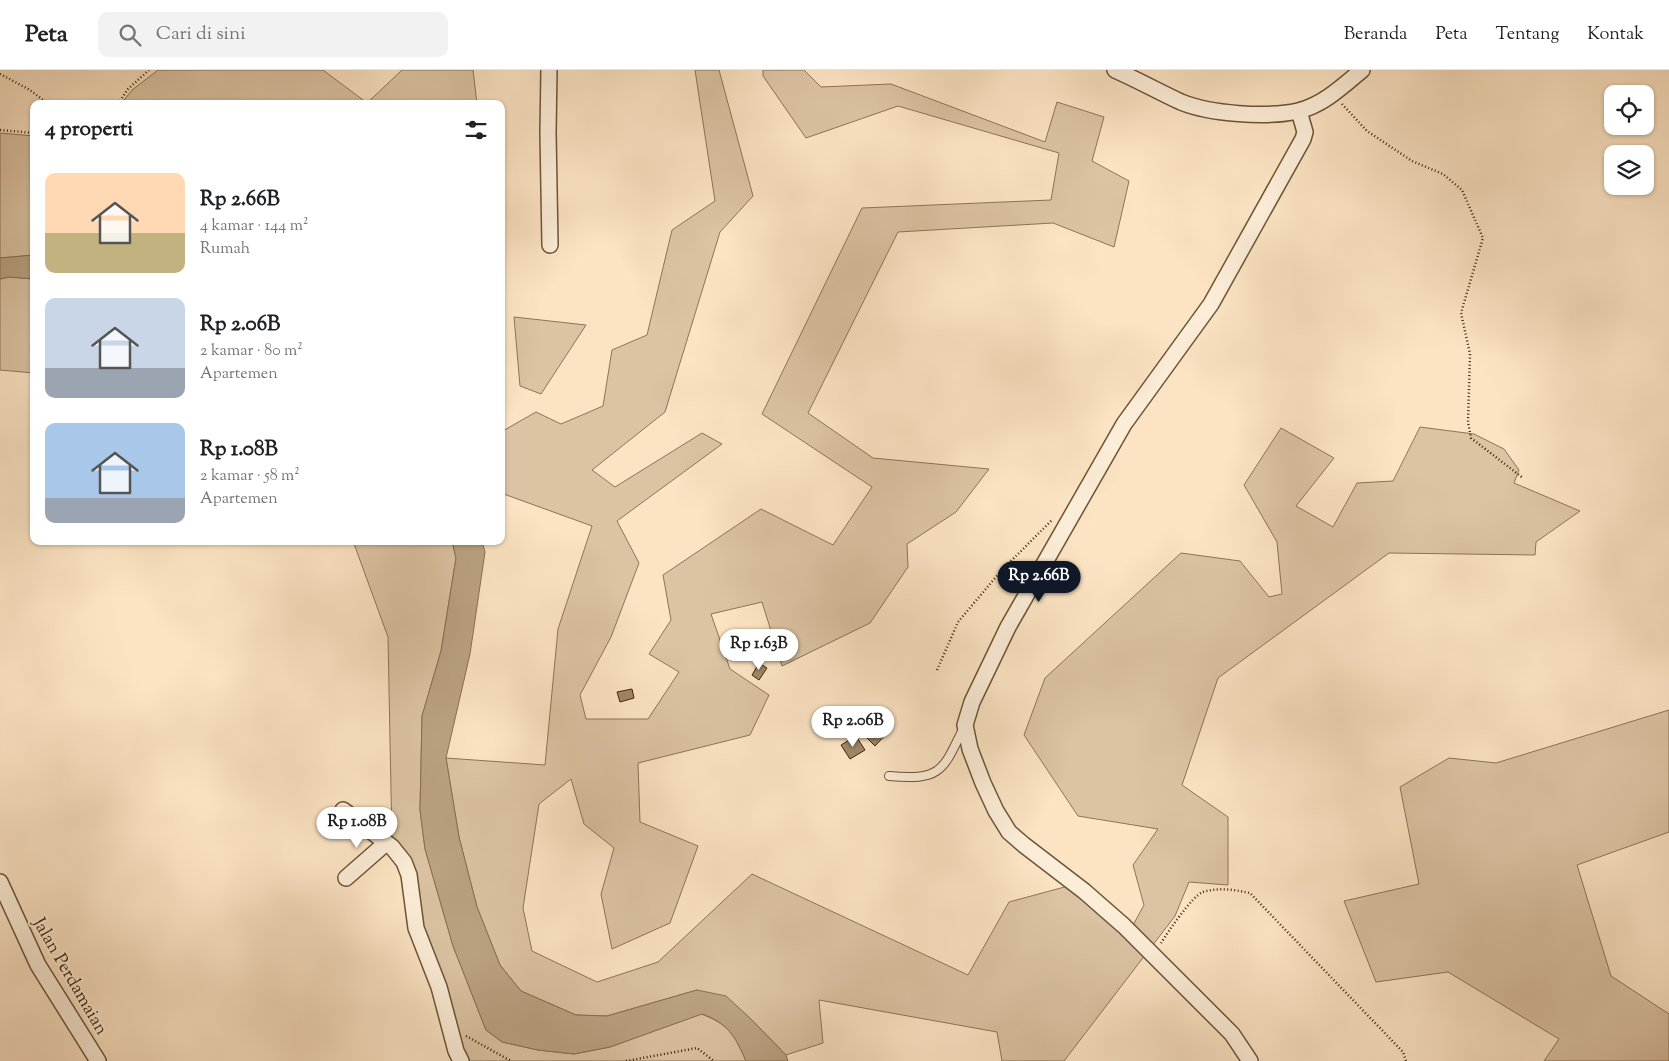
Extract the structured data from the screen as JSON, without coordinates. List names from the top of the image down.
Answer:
{
  "streets": {
    "street": ["Jalan Perdamaian"]
  },
  "page": {
    "header": "Peta",
    "search": "Cari di sini",
    "nav": [
      "Beranda",
      "Peta",
      "Tentang",
      "Kontak"
    ],
    "heading": "4 properti",
    "list": [
      {
        "name": "Rp 2.66B",
        "note": "4 kamar · 144 m² · Rumah"
      },
      {
        "name": "Rp 2.06B",
        "note": "2 kamar · 80 m² · Apartemen"
      },
      {
        "name": "Rp 1.08B",
        "note": "2 kamar · 58 m² · Apartemen"
      }
    ],
    "price": [
      "Rp 2.66B",
      "Rp 1.63B",
      "Rp 2.06B",
      "Rp 1.08B"
    ]
  }
}
